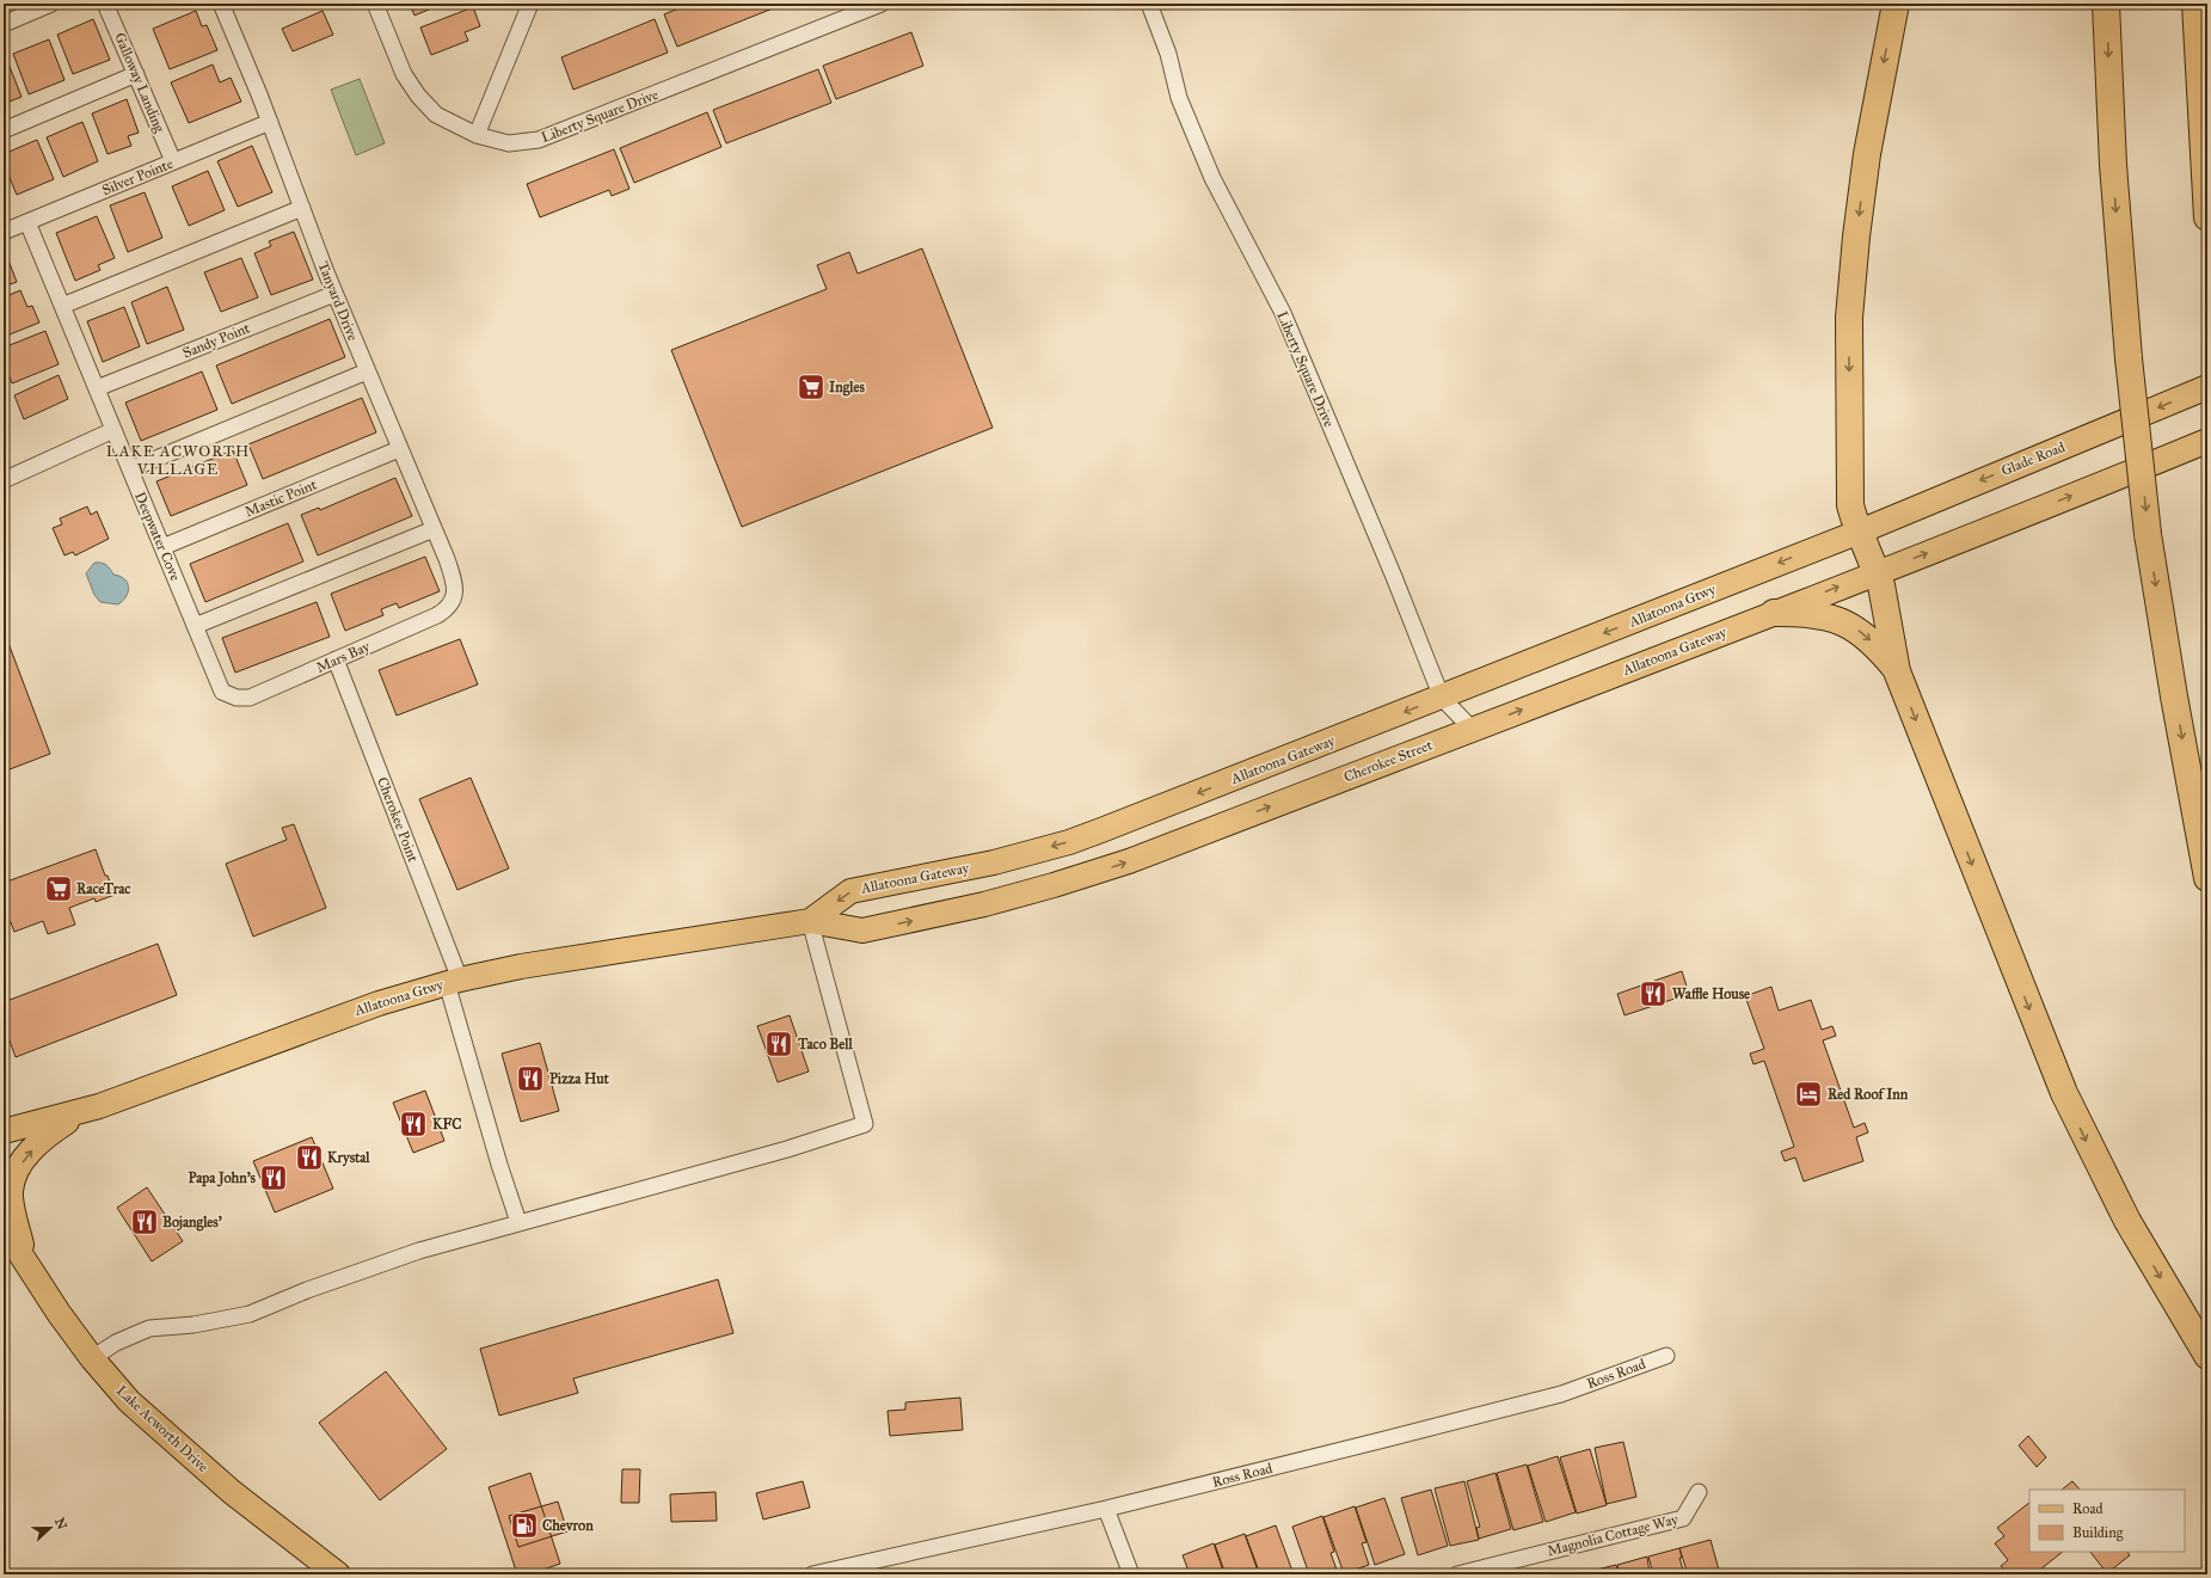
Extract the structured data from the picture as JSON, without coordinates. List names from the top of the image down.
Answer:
{
  "streets": {
    "main road": [
      "Glade Road",
      "Allatoona Gtwy",
      "Allatoona Gateway",
      "Cherokee Street",
      "Lake Acworth Drive"
    ],
    "street": [
      "Galloway Landing",
      "Liberty Square Drive",
      "Silver Pointe",
      "Tanyard Drive",
      "Sandy Point",
      "Mastic Point",
      "Deepwater Cove",
      "Mars Bay",
      "Cherokee Point",
      "Ross Road",
      "Magnolia Cottage Way"
    ]
  },
  "crossings": [
    ["Galloway Landing", "Silver Pointe"],
    ["Liberty Square Drive", "Allatoona Gateway"],
    ["Liberty Square Drive", "Cherokee Street"],
    ["Silver Pointe", "Tanyard Drive"],
    ["Silver Pointe", "Deepwater Cove"],
    ["Tanyard Drive", "Sandy Point"],
    ["Tanyard Drive", "Mastic Point"],
    ["Tanyard Drive", "Mars Bay"],
    ["Sandy Point", "Deepwater Cove"],
    ["Glade Road", "Allatoona Gtwy"],
    ["Mastic Point", "Deepwater Cove"],
    ["Deepwater Cove", "Mars Bay"],
    ["Allatoona Gtwy", "Allatoona Gateway"],
    ["Allatoona Gtwy", "Cherokee Street"],
    ["Allatoona Gtwy", "Cherokee Point"],
    ["Allatoona Gateway", "Cherokee Street"],
    ["Mars Bay", "Cherokee Point"]
  ],
  "one_way": ["Cherokee Street"],
  "districts": ["LAKE ACWORTH VILLAGE"],
  "places": {
    "supermarket": ["Ingles", "RaceTrac"],
    "restaurant": [
      "Waffle House",
      "Taco Bell",
      "Pizza Hut",
      "KFC",
      "Krystal",
      "Papa John's",
      "Bojangles'"
    ],
    "hotel": ["Red Roof Inn"],
    "fuel station": ["Chevron"]
  },
  "legend": ["Road", "Building"],
  "north": "right"
}
